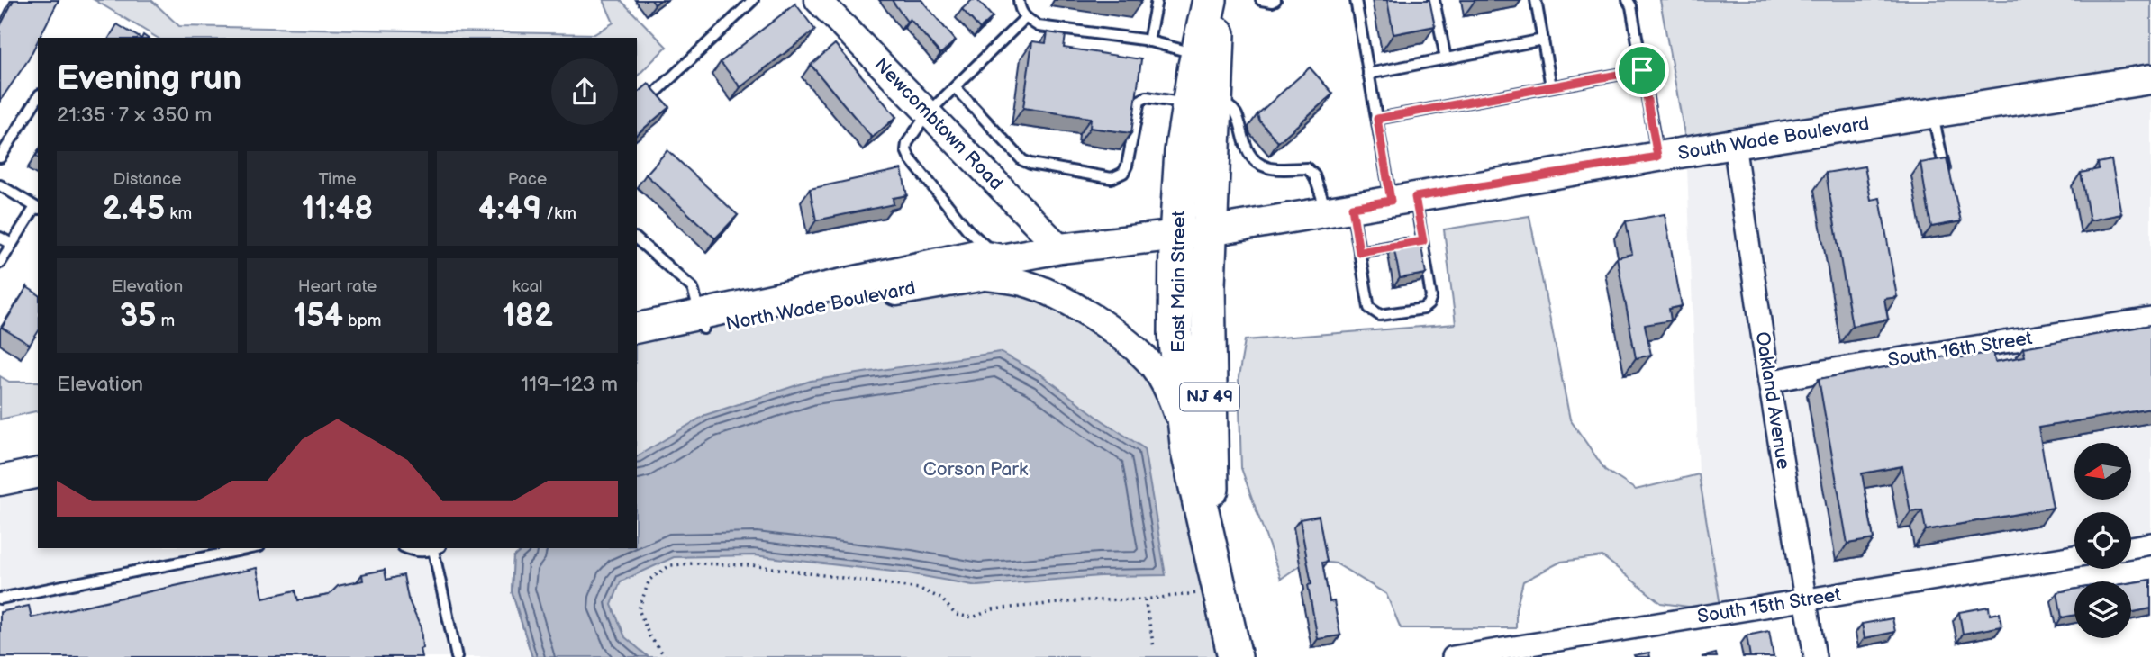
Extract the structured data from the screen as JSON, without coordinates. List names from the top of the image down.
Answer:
{
  "streets": {
    "highway": ["East Main Street", "NJ 49"],
    "main road": ["South Wade Boulevard", "North Wade Boulevard"],
    "street": [
      "Newcombtown Road",
      "South 16th Street",
      "Oakland Avenue",
      "South 15th Street"
    ]
  },
  "crossings": [
    ["Newcombtown Road", "North Wade Boulevard"],
    ["South Wade Boulevard", "East Main Street"],
    ["South Wade Boulevard", "North Wade Boulevard"],
    ["South Wade Boulevard", "Oakland Avenue"],
    ["East Main Street", "North Wade Boulevard"],
    ["South 16th Street", "Oakland Avenue"],
    ["Oakland Avenue", "South 15th Street"]
  ],
  "parks": ["Corson Park"],
  "north": "left",
  "page": {
    "heading": ["Evening run", "21:35 · 7 × 350 m"],
    "stats": [
      ["Distance", "2.45 km"],
      ["Time", "11:48"],
      ["Pace", "4:49 /km"],
      ["Elevation", "35 m"],
      ["Heart rate", "154 bpm"],
      ["kcal", "182"]
    ],
    "chart": ["Elevation", "119–123 m"]
  }
}
